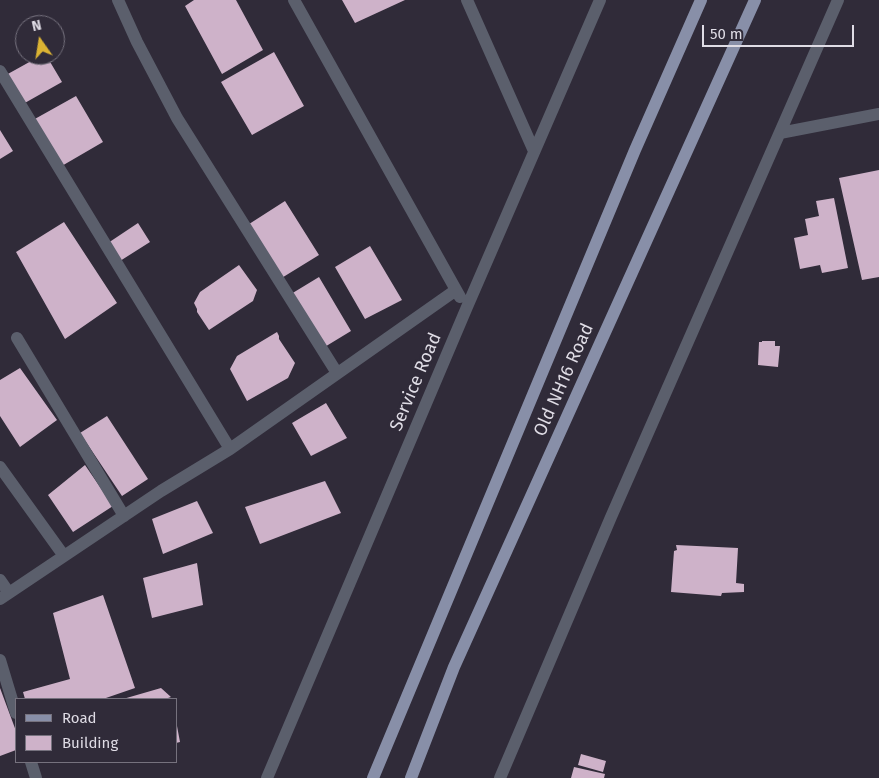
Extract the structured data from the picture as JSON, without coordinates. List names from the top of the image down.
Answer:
{
  "streets": {
    "main road": ["Old NH16 Road"],
    "street": ["Service Road"]
  },
  "legend": ["Road", "Building"],
  "scale_bar": "50 m",
  "north": "top"
}
